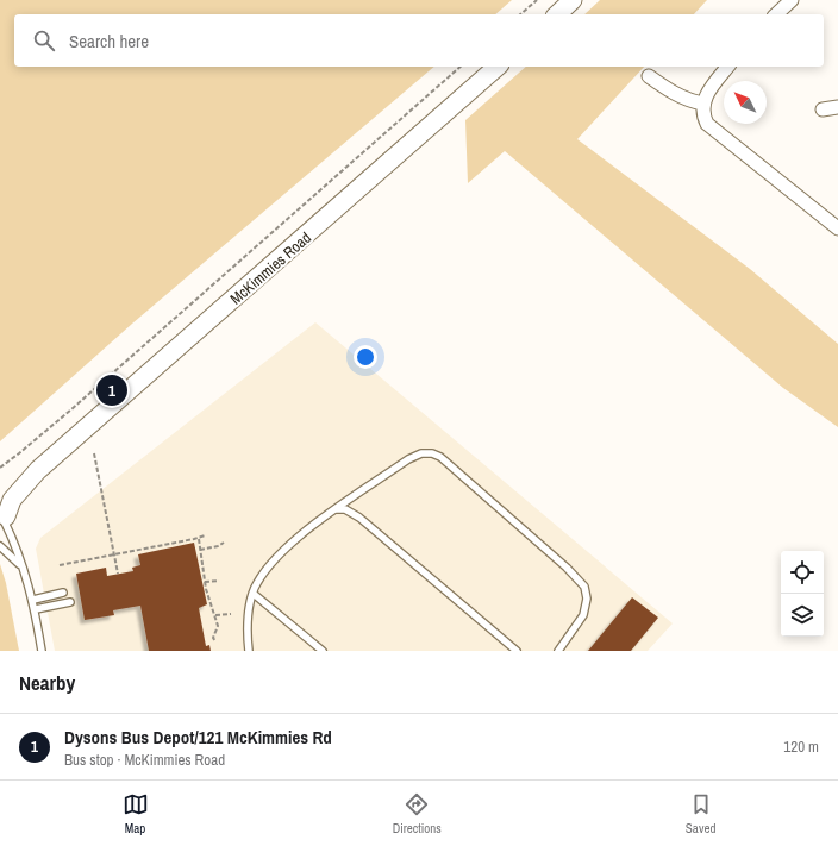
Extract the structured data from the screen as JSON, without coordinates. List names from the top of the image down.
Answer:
{
  "streets": {
    "main road": ["McKimmies Road"]
  },
  "north": "top left",
  "page": {
    "search": "Search here",
    "pins": "1",
    "heading": "Nearby",
    "list": [
      {
        "mark": "1",
        "name": "Dysons Bus Depot/121 McKimmies Rd",
        "note": "Bus stop · McKimmies Road",
        "value": "120 m"
      }
    ],
    "nav": ["Map", "Directions", "Saved"]
  }
}
